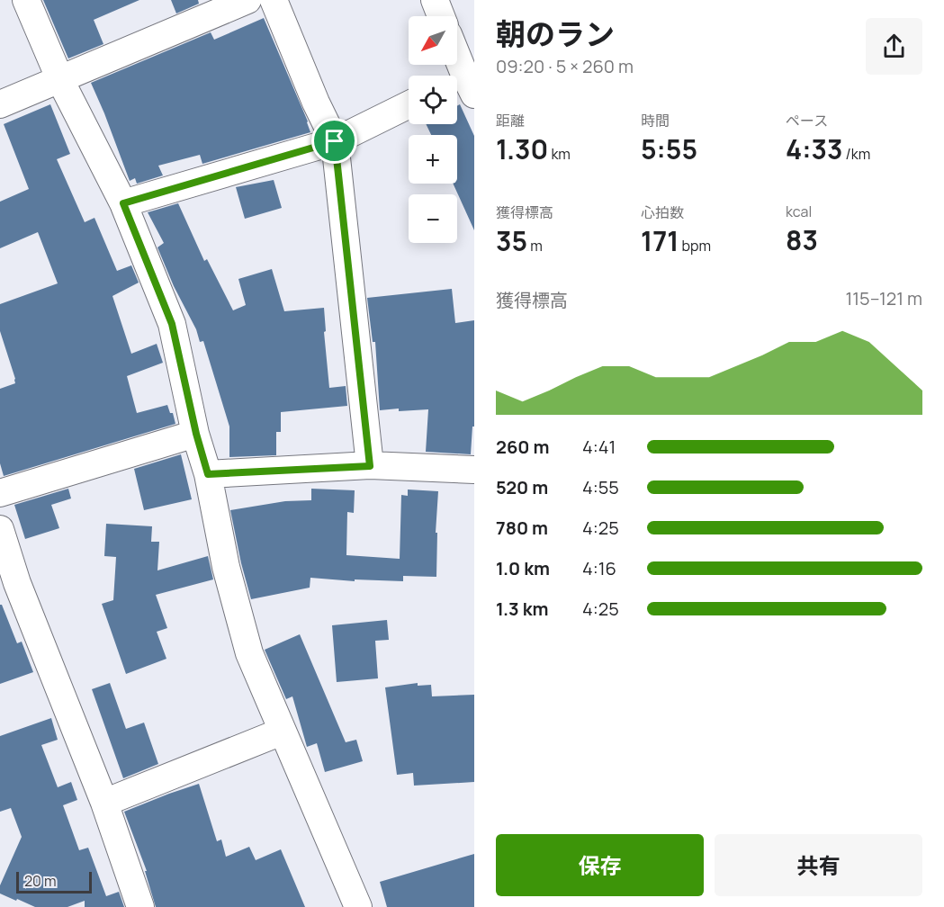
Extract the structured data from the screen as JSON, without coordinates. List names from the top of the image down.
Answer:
{
  "scale_bar": "20 m",
  "north": "bottom left",
  "page": {
    "heading": ["朝のラン", "09:20 · 5 × 260 m"],
    "map_buttons": ["+", "−"],
    "stats": [
      ["距離", "1.30 km"],
      ["時間", "5:55"],
      ["ペース", "4:33 /km"],
      ["獲得標高", "35 m"],
      ["心拍数", "171 bpm"],
      ["kcal", "83"]
    ],
    "chart": ["獲得標高", "115–121 m"],
    "list": [
      {
        "name": "260 m",
        "note": "4:41"
      },
      {
        "name": "520 m",
        "note": "4:55"
      },
      {
        "name": "780 m",
        "note": "4:25"
      },
      {
        "name": "1.0 km",
        "note": "4:16"
      },
      {
        "name": "1.3 km",
        "note": "4:25"
      }
    ],
    "buttons": ["保存", "共有"],
    "scale": "20 m"
  }
}
